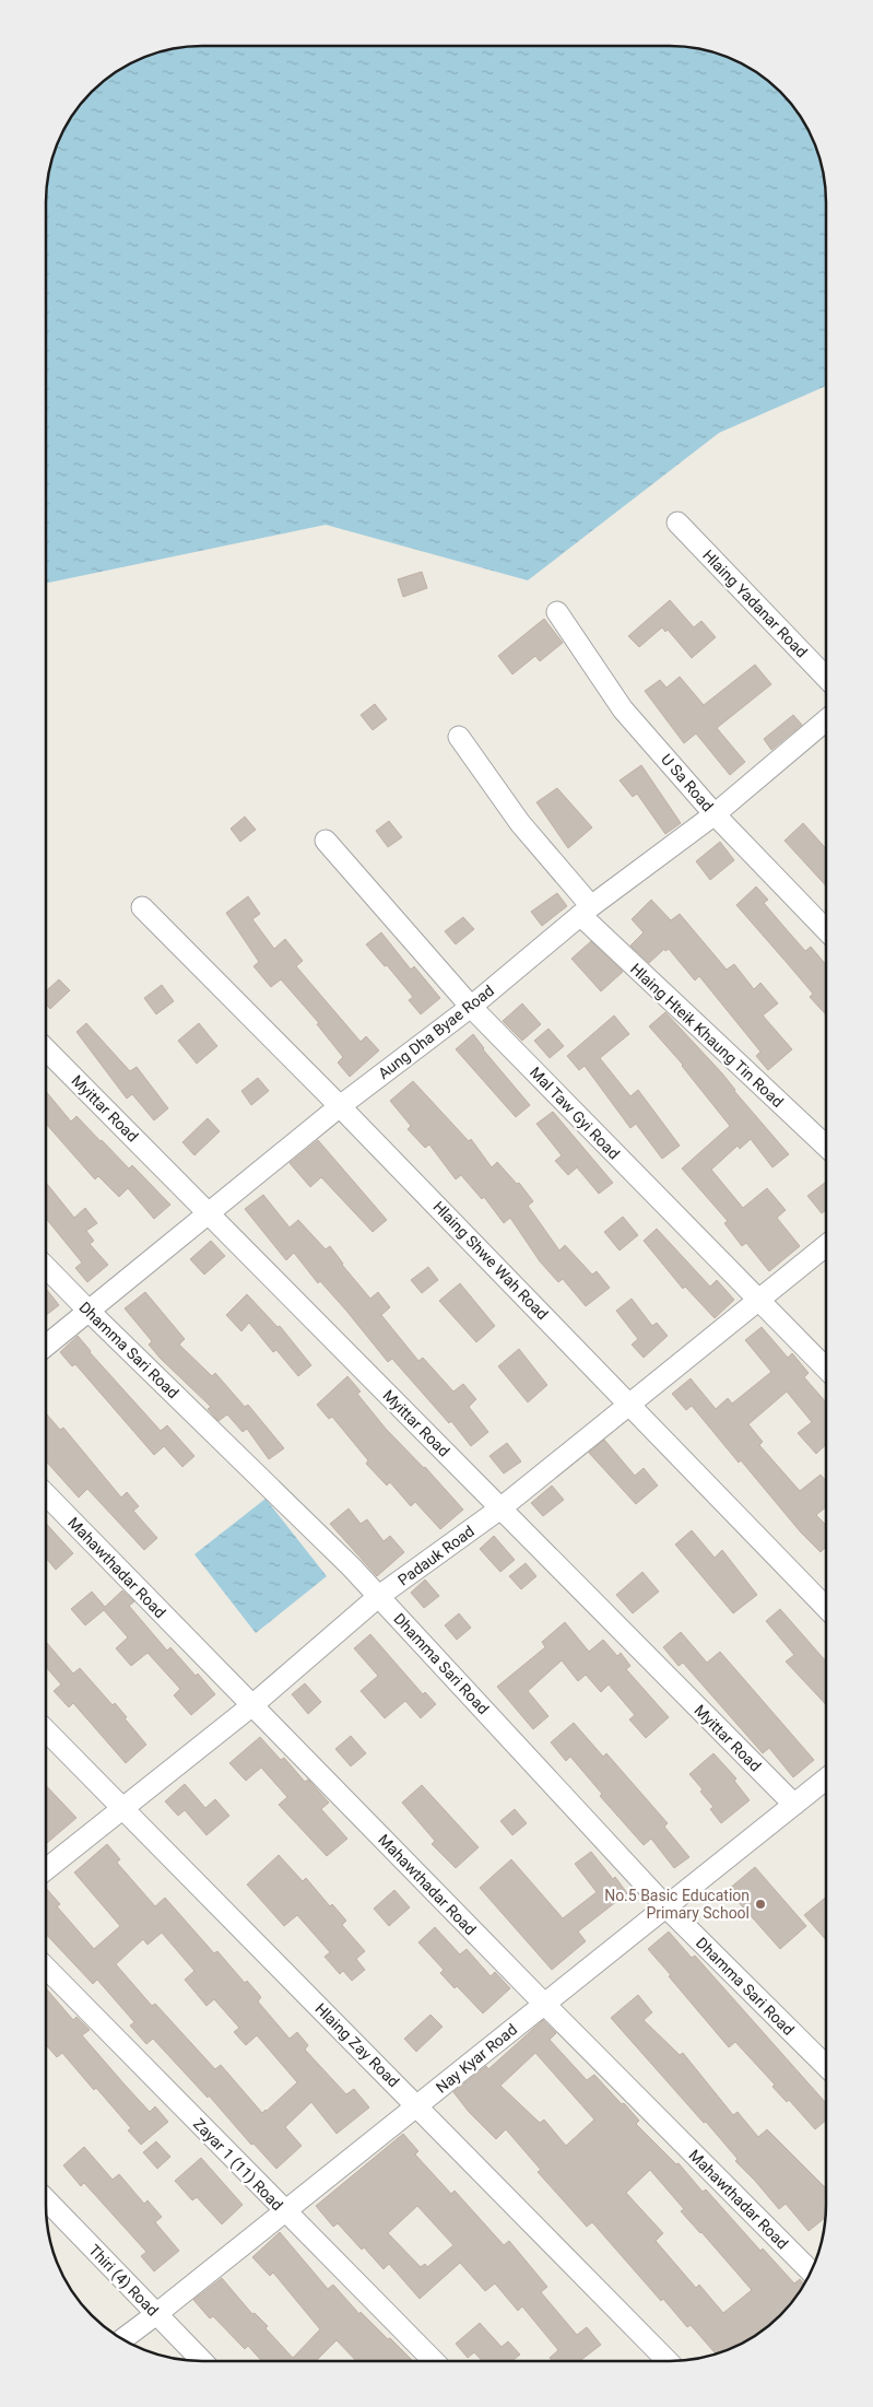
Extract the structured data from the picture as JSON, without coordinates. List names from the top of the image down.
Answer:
{
  "streets": {
    "street": [
      "Hlaing Yadanar Road",
      "U Sa Road",
      "Aung Dha Byae Road",
      "Hlaing Hteik Khaung Tin Road",
      "Myittar Road",
      "Mal Taw Gyi Road",
      "Hlaing Shwe Wah Road",
      "Dhamma Sari Road",
      "Padauk Road",
      "Mahawthadar Road",
      "Hlaing Zay Road",
      "Nay Kyar Road",
      "Zayar 1 (11) Road",
      "Thiri (4) Road"
    ]
  },
  "crossings": [
    ["U Sa Road", "Aung Dha Byae Road"],
    ["Aung Dha Byae Road", "Hlaing Hteik Khaung Tin Road"],
    ["Aung Dha Byae Road", "Myittar Road"],
    ["Aung Dha Byae Road", "Mal Taw Gyi Road"],
    ["Aung Dha Byae Road", "Hlaing Shwe Wah Road"],
    ["Aung Dha Byae Road", "Dhamma Sari Road"],
    ["Myittar Road", "Padauk Road"],
    ["Myittar Road", "Nay Kyar Road"],
    ["Mal Taw Gyi Road", "Padauk Road"],
    ["Hlaing Shwe Wah Road", "Padauk Road"],
    ["Dhamma Sari Road", "Padauk Road"],
    ["Dhamma Sari Road", "Nay Kyar Road"],
    ["Padauk Road", "Mahawthadar Road"],
    ["Padauk Road", "Hlaing Zay Road"],
    ["Mahawthadar Road", "Nay Kyar Road"],
    ["Hlaing Zay Road", "Nay Kyar Road"],
    ["Nay Kyar Road", "Zayar 1 (11) Road"],
    ["Nay Kyar Road", "Thiri (4) Road"]
  ],
  "places": ["No.5 Basic Education Primary School"]
}
